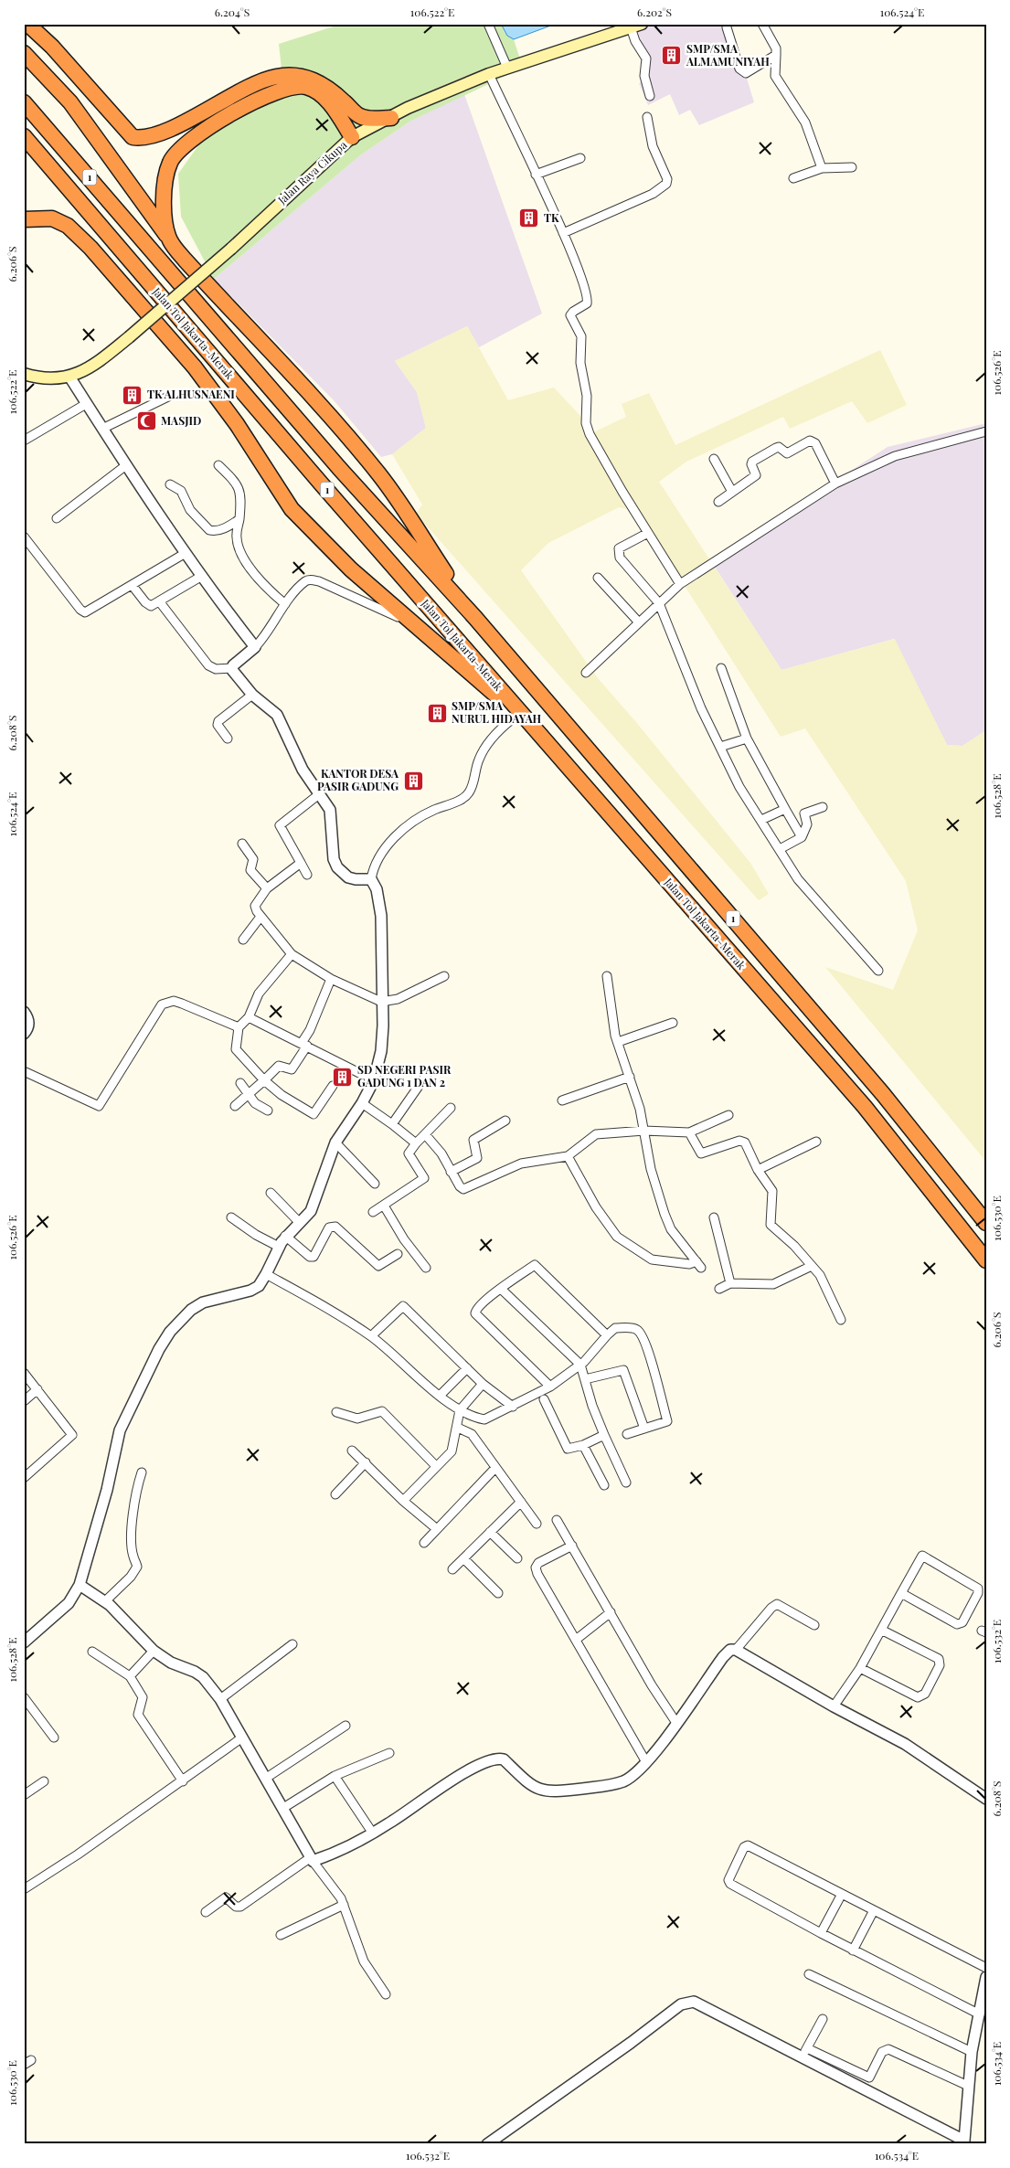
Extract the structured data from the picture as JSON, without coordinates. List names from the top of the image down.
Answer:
{
  "streets": {
    "highway": ["1", "Jalan Tol Jakarta–Merak"],
    "main road": ["Jalan Raya Cikupa"]
  },
  "places": {
    "building": [
      "SMP/SMA ALMAMUNIYAH",
      "TK",
      "TK ALHUSNAENI",
      "SMP/SMA NURUL HIDAYAH",
      "KANTOR DESA PASIR GADUNG",
      "SD NEGERI PASIR GADUNG 1 DAN 2"
    ],
    "mosque": ["MASJID"]
  },
  "coordinates": [
    "6.204°S",
    "106.522°E",
    "6.202°S",
    "106.524°E",
    "6.206°S",
    "106.526°E",
    "6.208°S",
    "106.528°E",
    "106.530°E",
    "106.532°E",
    "106.534°E"
  ]
}
